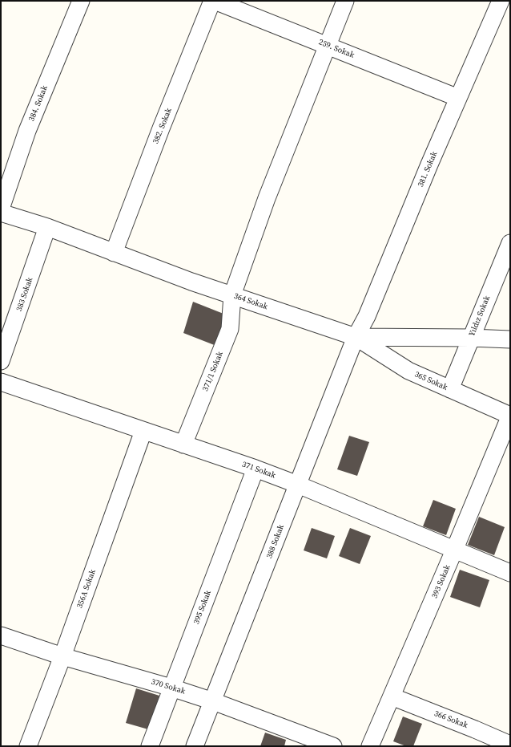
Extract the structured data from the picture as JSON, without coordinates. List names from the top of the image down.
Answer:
{
  "streets": {
    "street": [
      "259. Sokak",
      "384. Sokak",
      "382. Sokak",
      "381. Sokak",
      "383 Sokak",
      "364 Sokak",
      "Yıldız Sokak",
      "371/1 Sokak",
      "365 Sokak",
      "371 Sokak",
      "388 Sokak",
      "393 Sokak",
      "356A Sokak",
      "395 Sokak",
      "370 Sokak",
      "366 Sokak"
    ]
  },
  "crossings": [
    ["259. Sokak", "382. Sokak"],
    ["259. Sokak", "381. Sokak"],
    ["259. Sokak", "371/1 Sokak"],
    ["382. Sokak", "364 Sokak"],
    ["381. Sokak", "364 Sokak"],
    ["381. Sokak", "365 Sokak"],
    ["381. Sokak", "388 Sokak"],
    ["383 Sokak", "364 Sokak"],
    ["364 Sokak", "Yıldız Sokak"],
    ["364 Sokak", "371/1 Sokak"],
    ["364 Sokak", "365 Sokak"],
    ["364 Sokak", "388 Sokak"],
    ["Yıldız Sokak", "365 Sokak"],
    ["371/1 Sokak", "371 Sokak"],
    ["365 Sokak", "388 Sokak"],
    ["365 Sokak", "393 Sokak"],
    ["371 Sokak", "388 Sokak"],
    ["371 Sokak", "393 Sokak"],
    ["371 Sokak", "356A Sokak"],
    ["371 Sokak", "395 Sokak"],
    ["388 Sokak", "370 Sokak"],
    ["393 Sokak", "366 Sokak"],
    ["356A Sokak", "370 Sokak"],
    ["395 Sokak", "370 Sokak"]
  ]
}
